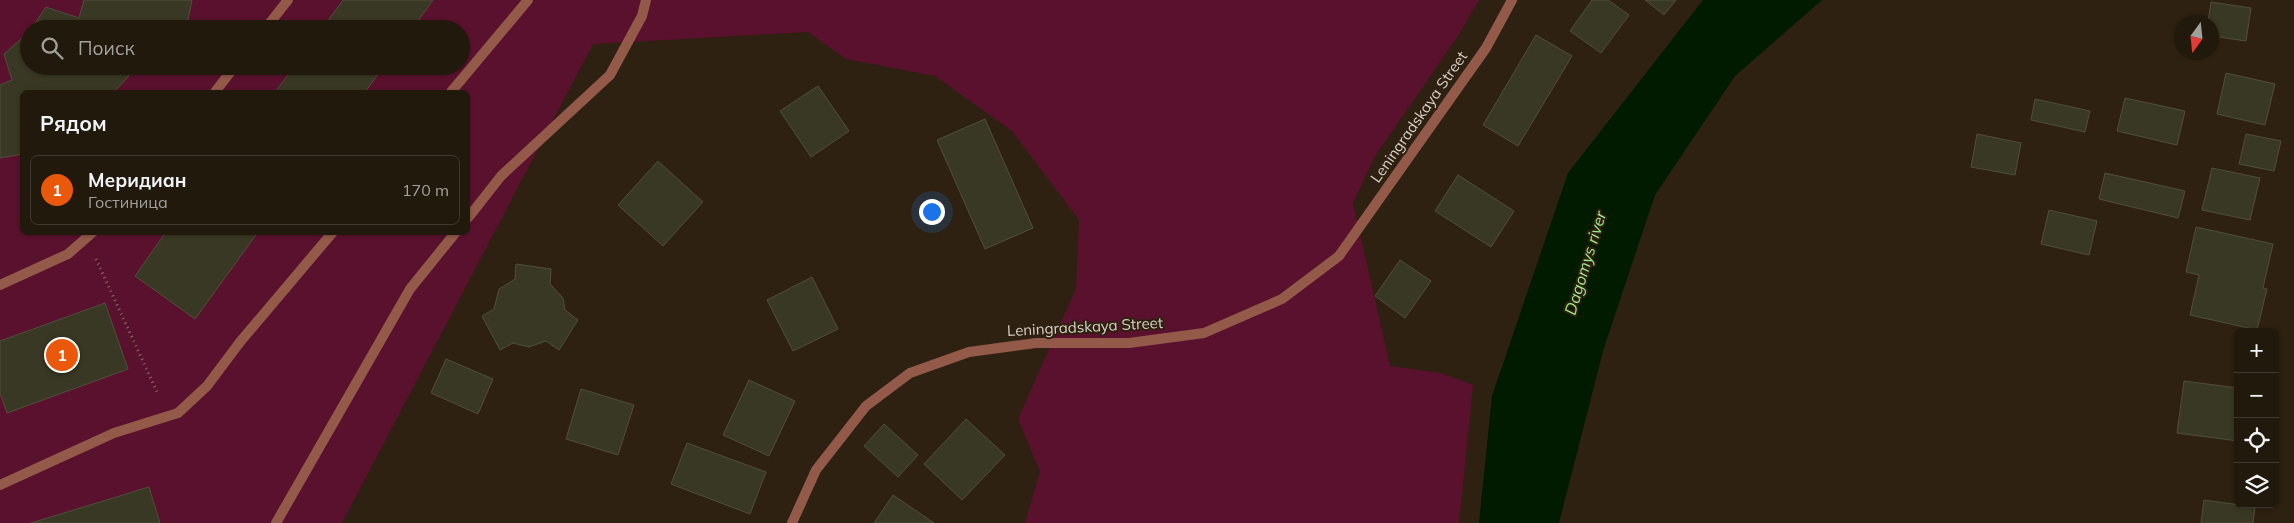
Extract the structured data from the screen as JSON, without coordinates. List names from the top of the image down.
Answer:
{
  "streets": {
    "street": ["Leningradskaya Street"]
  },
  "water": ["Dagomys river"],
  "north": "bottom",
  "page": {
    "search": "Поиск",
    "heading": "Рядом",
    "list": [
      {
        "mark": "1",
        "name": "Меридиан",
        "note": "Гостиница",
        "value": "170 m"
      }
    ],
    "map_buttons": ["+", "−"],
    "pins": "1"
  }
}
